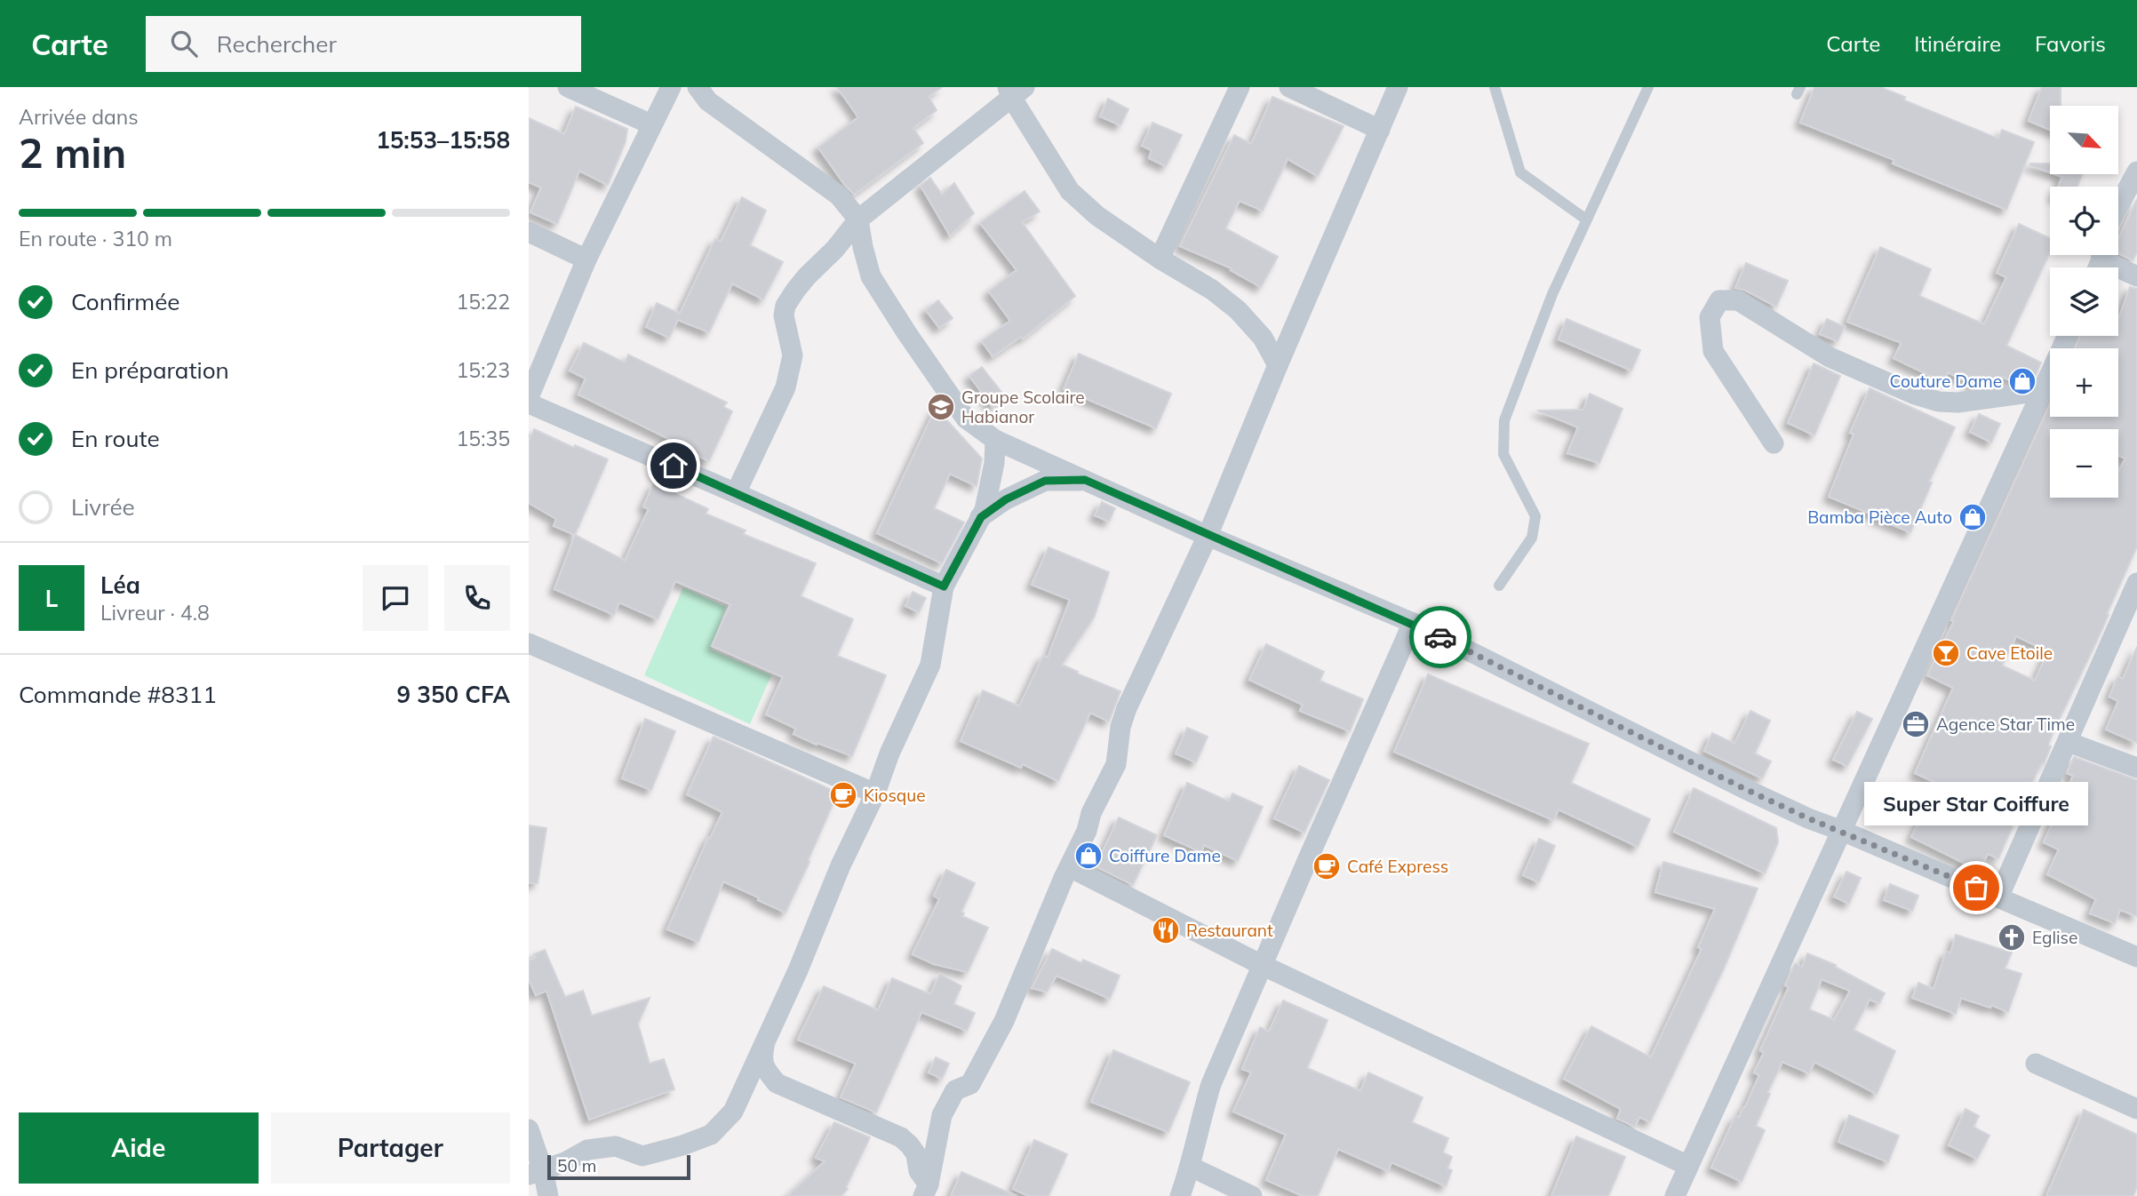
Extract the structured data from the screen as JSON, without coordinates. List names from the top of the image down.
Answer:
{
  "places": {
    "shop": ["Couture Dame", "Bamba Pièce Auto", "Coiffure Dame"],
    "school or university": ["Groupe Scolaire Habianor"],
    "bar": ["Cave Etoile"],
    "office": ["Agence Star Time"],
    "cafe": ["Kiosque", "Café Express"],
    "other": ["Super Star Coiffure"],
    "restaurant": ["Restaurant"],
    "church": ["Eglise"]
  },
  "scale_bar": "50 m",
  "north": "bottom right",
  "page": {
    "header": "Carte",
    "search": "Rechercher",
    "nav": ["Carte", "Itinéraire", "Favoris"],
    "heading": ["2 min", "Arrivée dans", "15:53–15:58"],
    "panel": [
      "Léa",
      "Livreur · 4.8",
      "Commande #8311",
      "9 350 CFA"
    ],
    "map_buttons": ["+", "−"],
    "bar": "En route · 310 m",
    "list": [
      ["Confirmée", "15:22"],
      ["En préparation", "15:23"],
      ["En route", "15:35"],
      "Livrée"
    ],
    "round": "L",
    "bubble": "Super Star Coiffure",
    "buttons": ["Aide", "Partager"],
    "scale": "50 m"
  }
}
